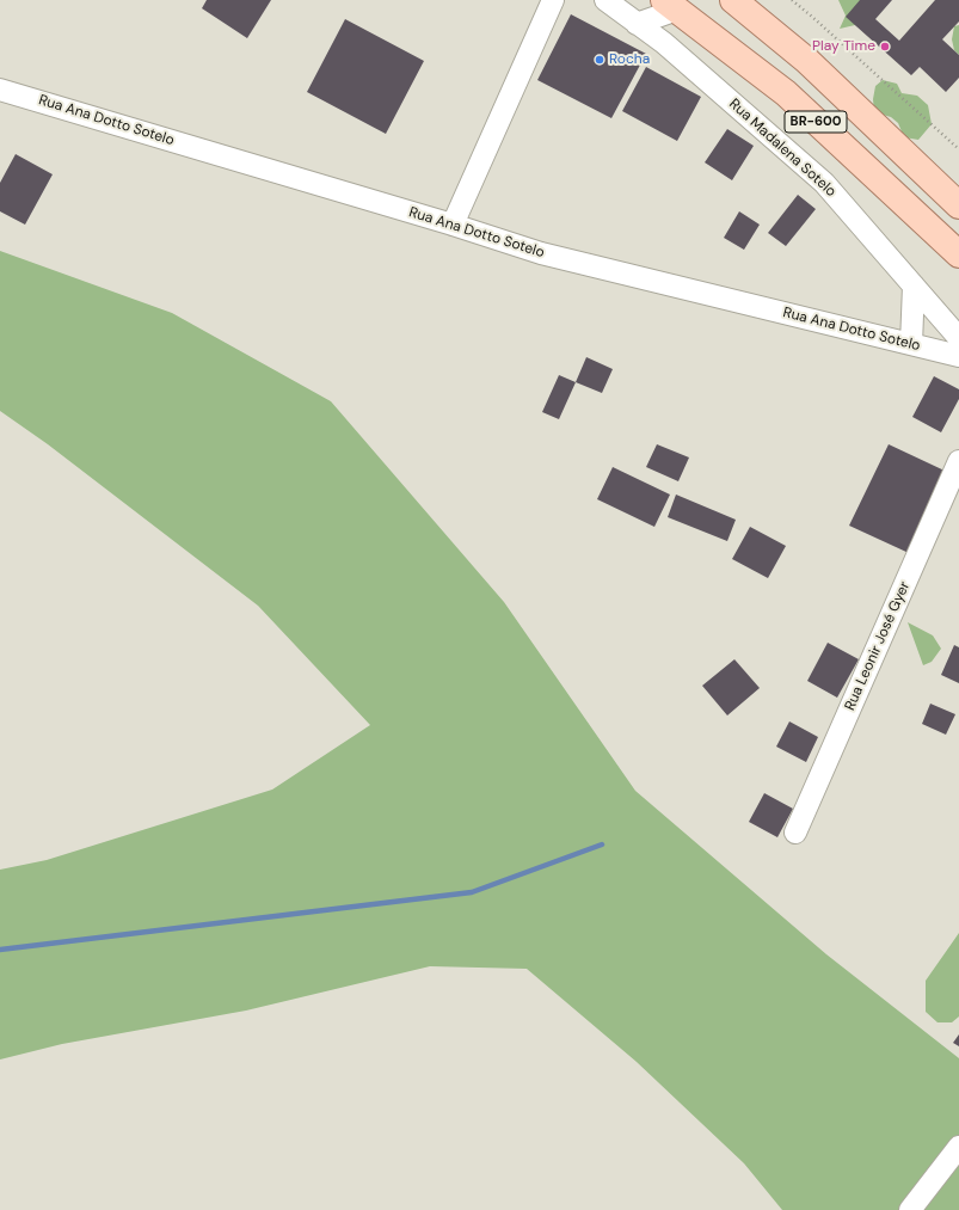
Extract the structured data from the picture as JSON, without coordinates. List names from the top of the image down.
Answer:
{
  "streets": {
    "main road": ["BR-600"],
    "street": ["Rua Ana Dotto Sotelo", "Rua Madalena Sotelo", "Rua Leonir José Gyer"]
  },
  "places": ["Play Time", "Rocha"]
}
